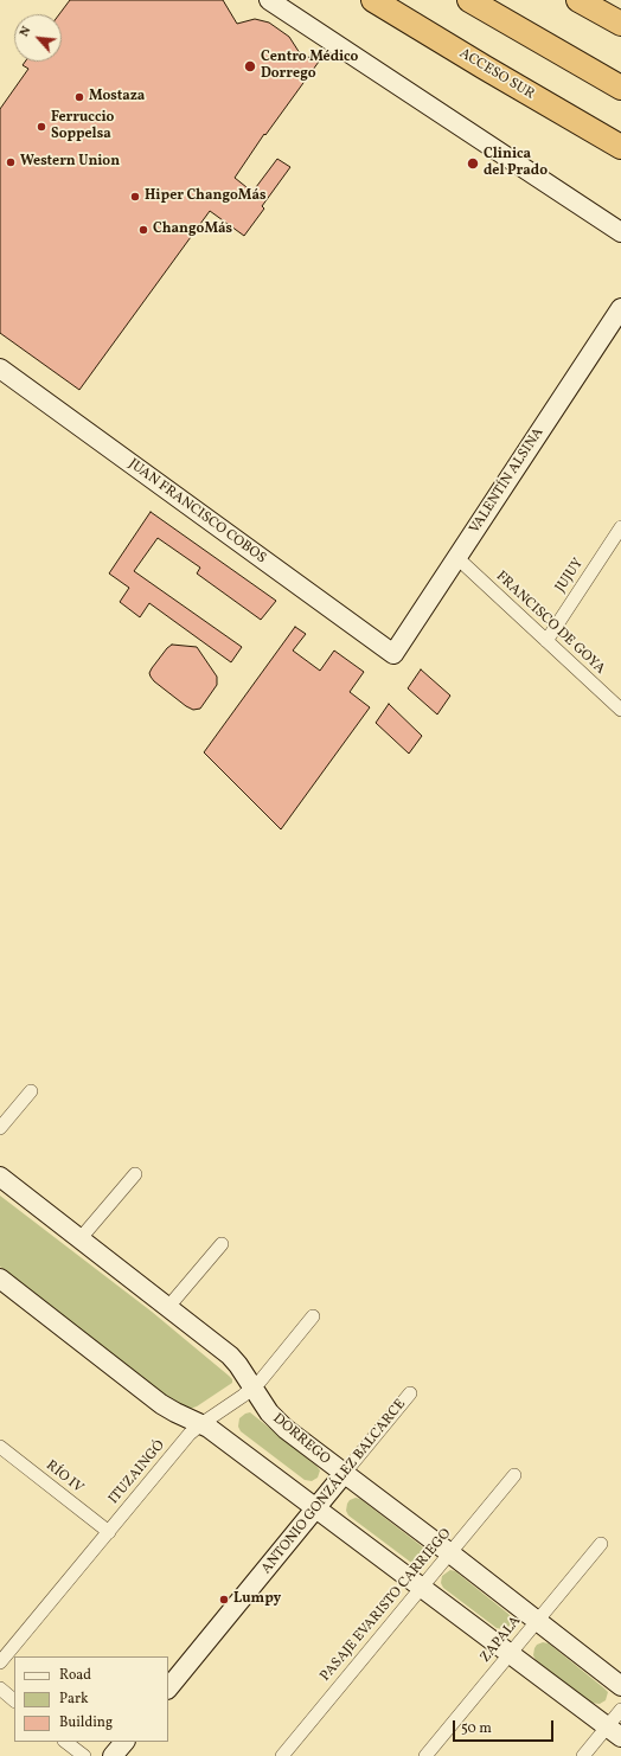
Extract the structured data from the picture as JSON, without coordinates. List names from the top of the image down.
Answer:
{
  "streets": {
    "highway": ["ACCESO SUR"],
    "main road": [
      "VALENTÍN ALSINA",
      "JUAN FRANCISCO COBOS",
      "DORREGO",
      "ANTONIO GONZÁLEZ BALCARCE"
    ],
    "street": [
      "JUJUY",
      "FRANCISCO DE GOYA",
      "ITUZAINGÓ",
      "RÍO IV",
      "PASAJE EVARISTO CARRIEGO",
      "ZAPALA"
    ]
  },
  "crossings": [
    ["VALENTÍN ALSINA", "JUAN FRANCISCO COBOS"],
    ["VALENTÍN ALSINA", "FRANCISCO DE GOYA"],
    ["JUJUY", "FRANCISCO DE GOYA"],
    ["DORREGO", "ITUZAINGÓ"],
    ["DORREGO", "ANTONIO GONZÁLEZ BALCARCE"],
    ["DORREGO", "PASAJE EVARISTO CARRIEGO"],
    ["DORREGO", "ZAPALA"],
    ["ITUZAINGÓ", "RÍO IV"]
  ],
  "places": [
    "Centro Médico Dorrego",
    "Mostaza",
    "Ferruccio Soppelsa",
    "Western Union",
    "Clinica del Prado",
    "Hiper ChangoMás",
    "ChangoMás",
    "Lumpy"
  ],
  "legend": ["Road", "Park", "Building"],
  "scale_bar": "50 m",
  "north": "top left"
}
